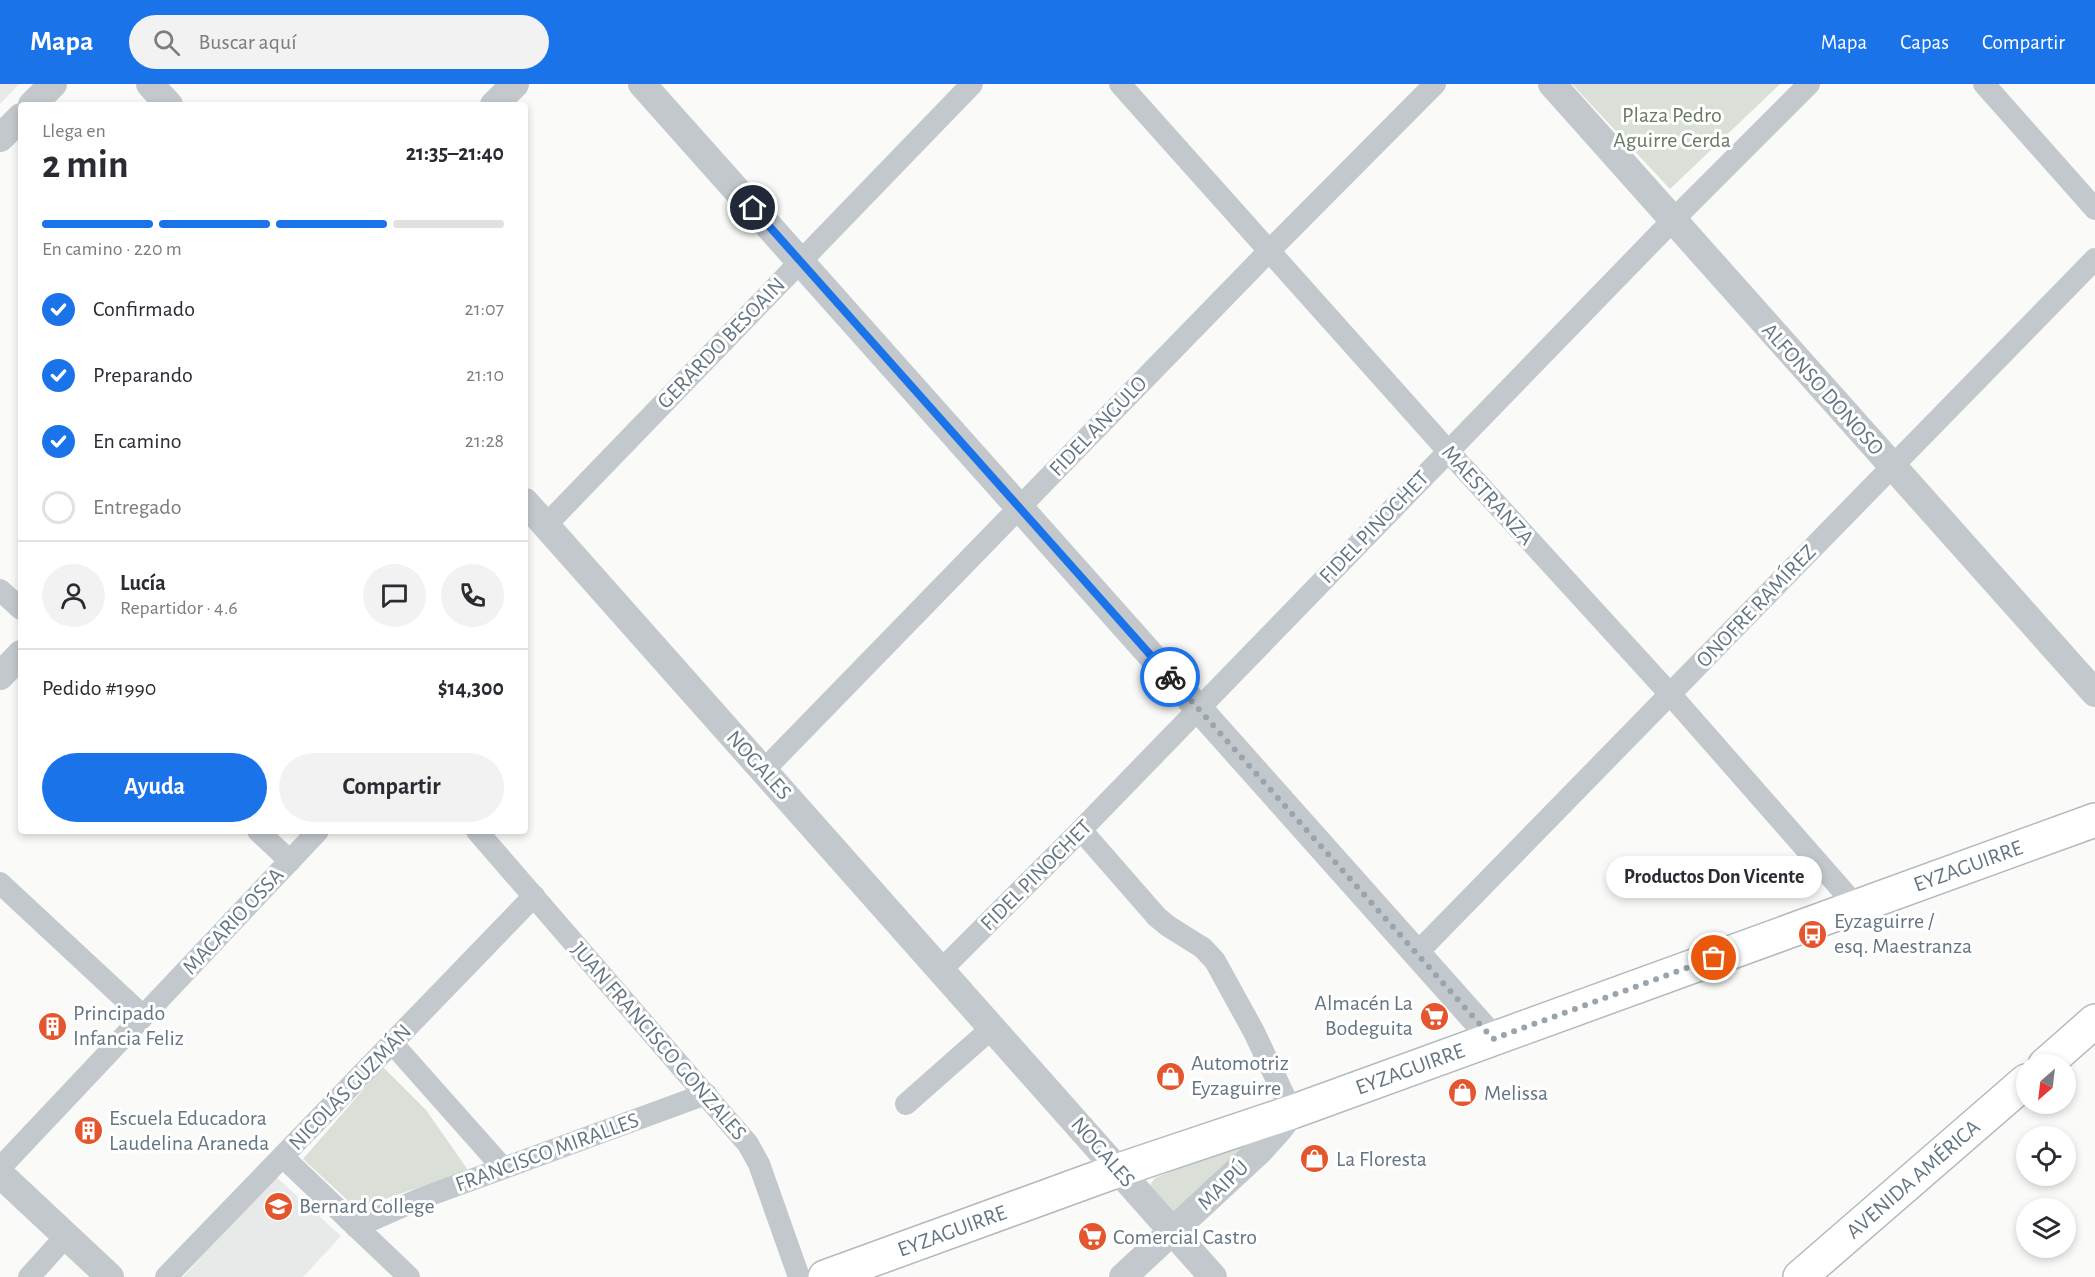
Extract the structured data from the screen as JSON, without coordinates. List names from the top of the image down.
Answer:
{
  "streets": {
    "main road": ["EYZAGUIRRE", "AVENIDA AMÉRICA"],
    "street": [
      "GERARDO BESOAIN",
      "ALFONSO DONOSO",
      "FIDEL ANGULO",
      "MAESTRANZA",
      "FIDEL PINOCHET",
      "ONOFRE RAMÍREZ",
      "NOGALES",
      "MACARIO OSSA",
      "JUAN FRANCISCO GONZALES",
      "NICOLÁS GUZMÁN",
      "FRANCISCO MIRALLES",
      "MAIPÚ"
    ]
  },
  "crossings": [
    ["GERARDO BESOAIN", "NOGALES"],
    ["ALFONSO DONOSO", "FIDEL PINOCHET"],
    ["ALFONSO DONOSO", "ONOFRE RAMÍREZ"],
    ["FIDEL ANGULO", "MAESTRANZA"],
    ["FIDEL ANGULO", "NOGALES"],
    ["MAESTRANZA", "FIDEL PINOCHET"],
    ["MAESTRANZA", "ONOFRE RAMÍREZ"],
    ["MAESTRANZA", "EYZAGUIRRE"],
    ["FIDEL PINOCHET", "NOGALES"],
    ["NOGALES", "EYZAGUIRRE"],
    ["NOGALES", "MAIPÚ"],
    ["EYZAGUIRRE", "MAIPÚ"],
    ["JUAN FRANCISCO GONZALES", "NICOLÁS GUZMÁN"],
    ["JUAN FRANCISCO GONZALES", "FRANCISCO MIRALLES"]
  ],
  "parks": ["Plaza Pedro Aguirre Cerda"],
  "places": {
    "bus stop": ["Eyzaguirre / esq. Maestranza"],
    "other": ["Productos Don Vicente"],
    "supermarket": ["Almacén La Bodeguita", "Comercial Castro"],
    "building": ["Principado Infancia Feliz", "Escuela Educadora Laudelina Araneda"],
    "shop": ["Automotriz Eyzaguirre", "Melissa", "La Floresta"],
    "school or university": ["Bernard College"]
  },
  "north": "bottom left",
  "page": {
    "header": "Mapa",
    "search": "Buscar aquí",
    "nav": ["Mapa", "Capas", "Compartir"],
    "heading": ["2 min", "Llega en", "21:35–21:40"],
    "panel": [
      "Lucía",
      "Repartidor · 4.6",
      "Pedido #1990",
      "$14,300"
    ],
    "bar": "En camino · 220 m",
    "list": [
      ["Confirmado", "21:07"],
      ["Preparando", "21:10"],
      ["En camino", "21:28"],
      "Entregado"
    ],
    "buttons": ["Ayuda", "Compartir"],
    "bubble": "Productos Don Vicente"
  }
}
